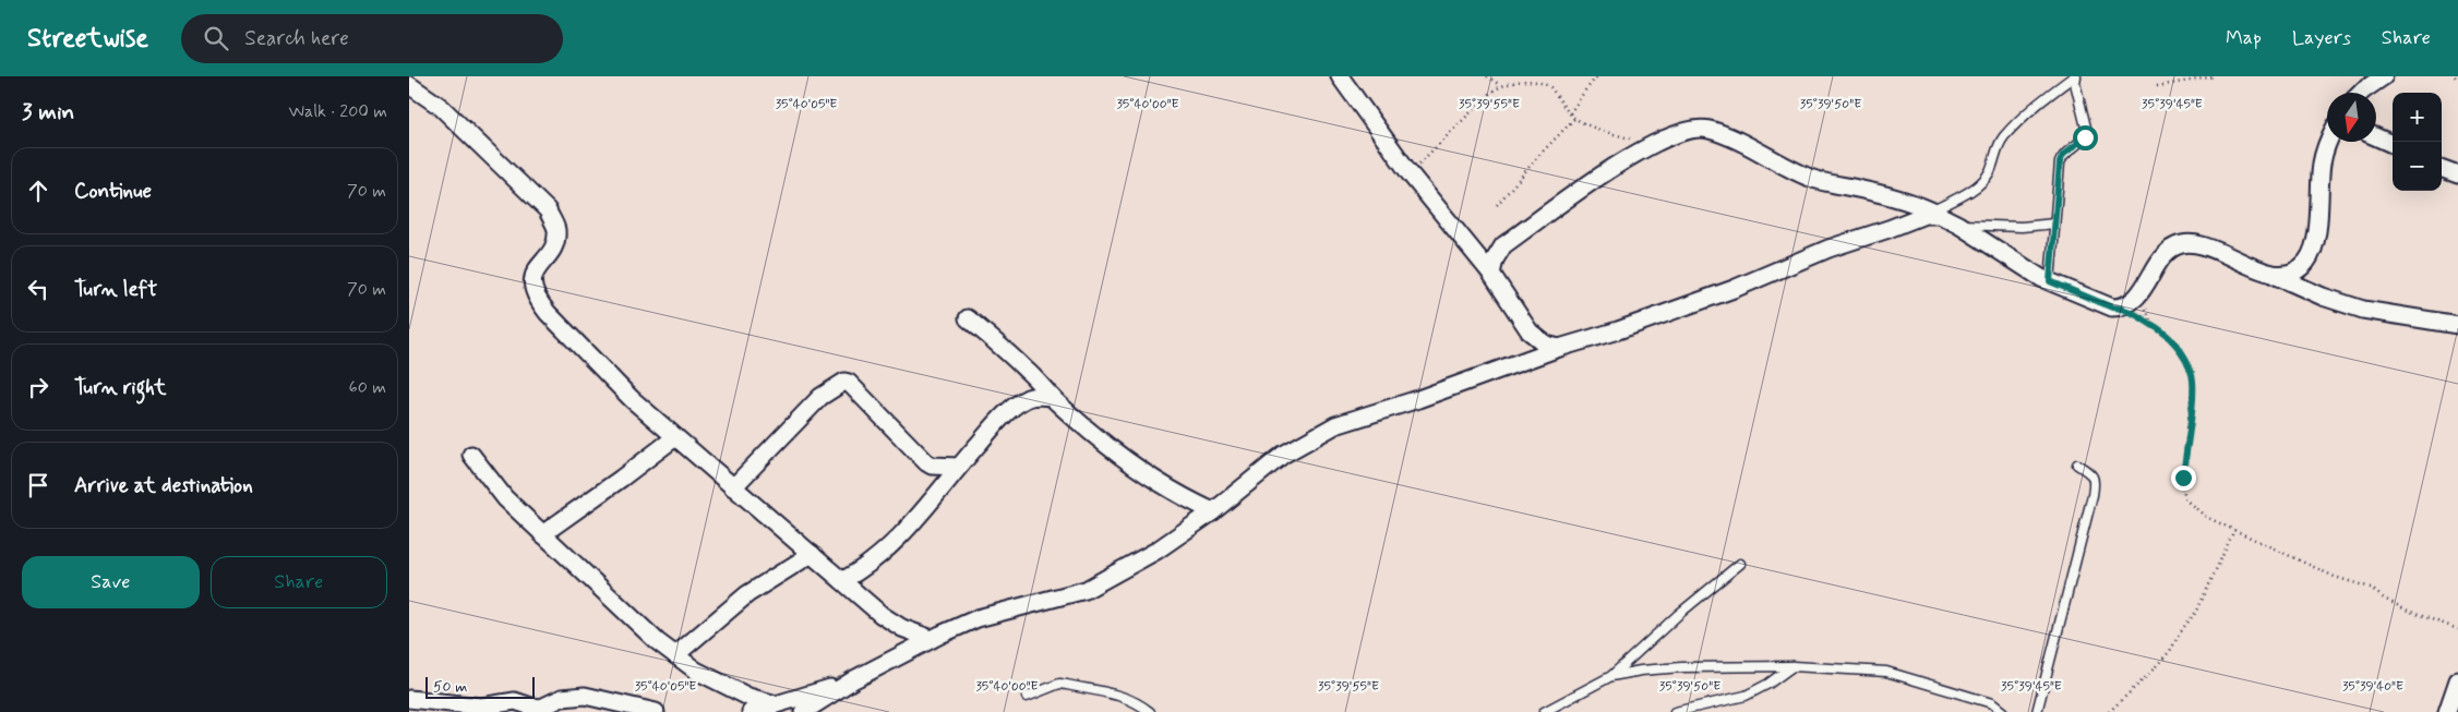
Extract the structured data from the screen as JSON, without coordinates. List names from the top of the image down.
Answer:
{
  "scale_bar": "50 m",
  "north": "bottom",
  "page": {
    "header": "Streetwise",
    "search": "Search here",
    "nav": ["Map", "Layers", "Share"],
    "heading": ["3 min", "Walk · 200 m"],
    "map_buttons": ["+", "−"],
    "list": [
      ["Continue", "70 m"],
      ["Turn left", "70 m"],
      ["Turn right", "60 m"],
      "Arrive at destination"
    ],
    "buttons": ["Save", "Share"],
    "scale": "50 m"
  },
  "coordinates": [
    "35°40'05\"E",
    "35°40'00\"E",
    "35°39'55\"E",
    "35°39'45\"E",
    "35°39'50\"E",
    "35°39'40\"E"
  ]
}
